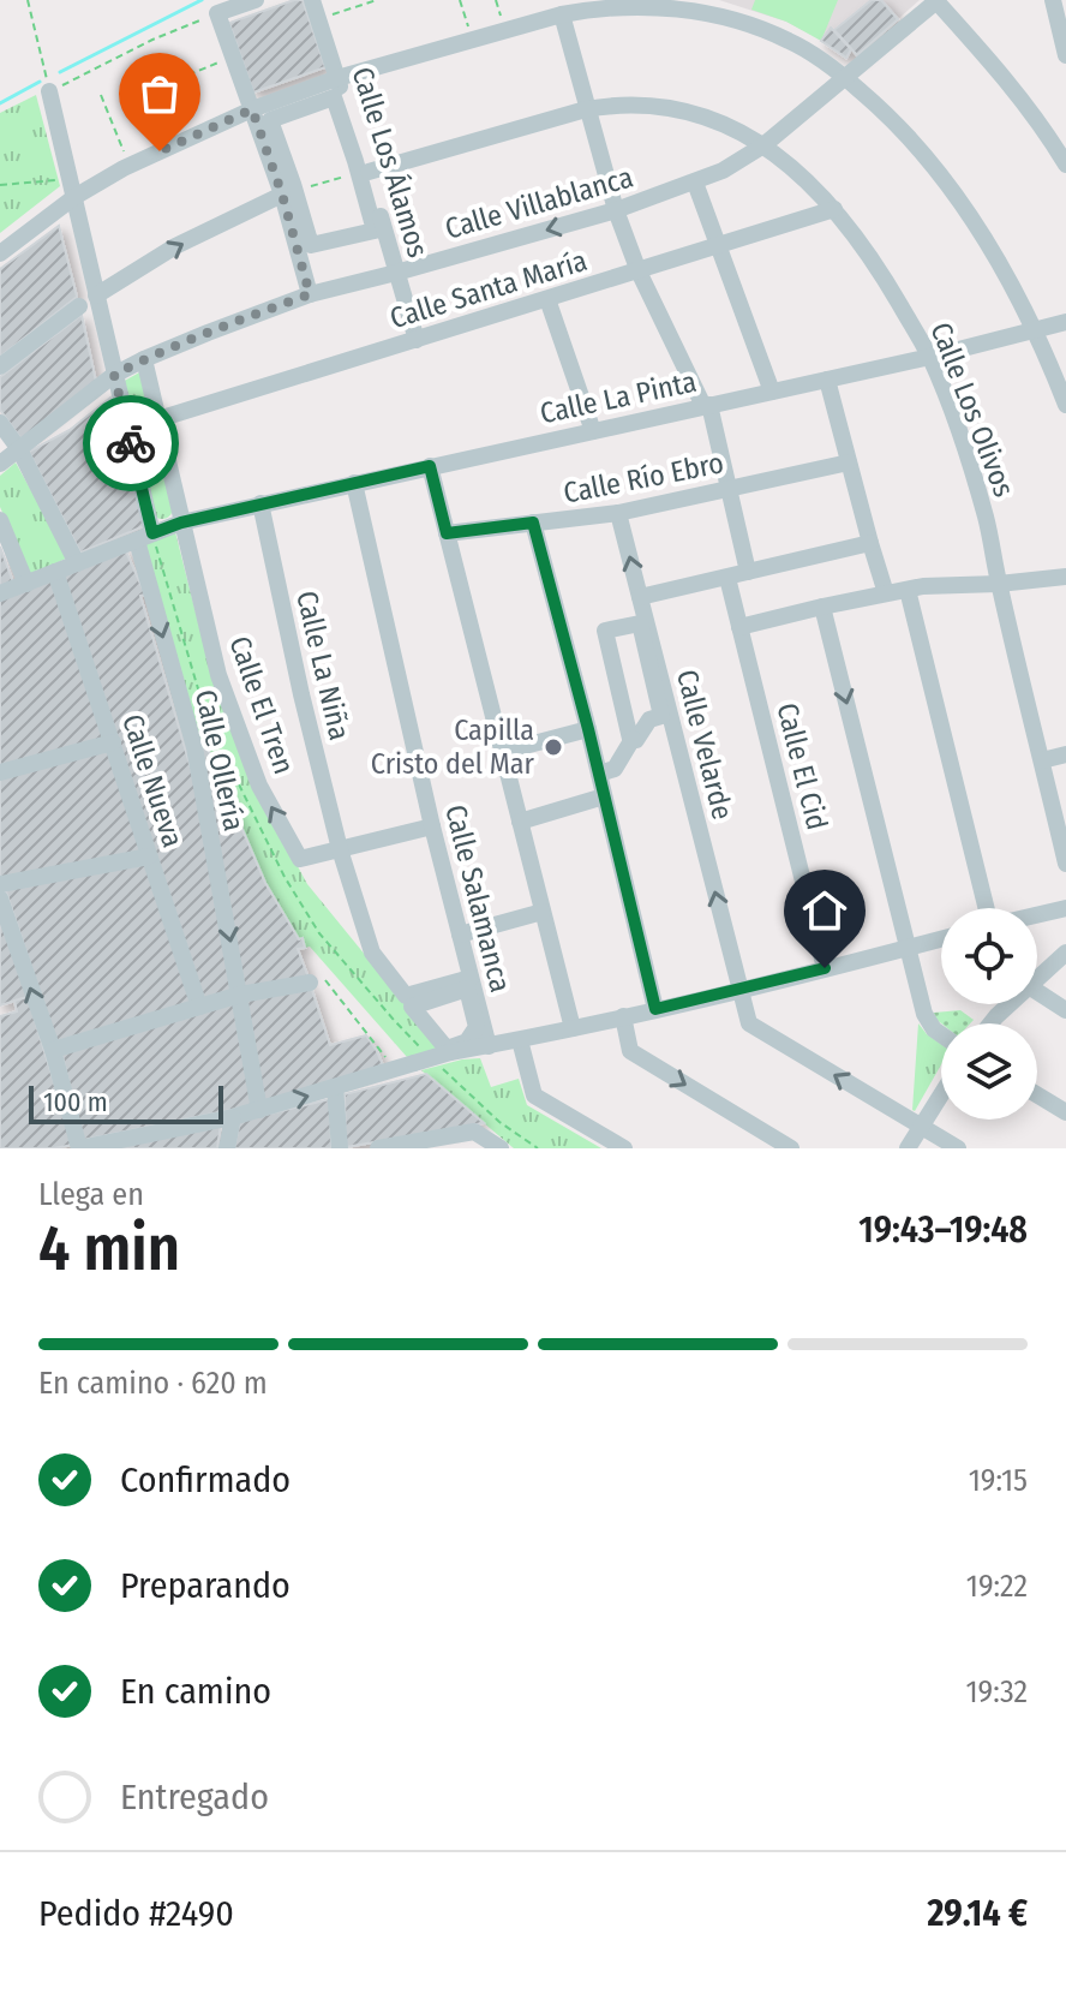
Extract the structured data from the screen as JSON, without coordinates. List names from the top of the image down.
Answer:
{
  "streets": {
    "street": [
      "Calle Los Álamos",
      "Calle Villablanca",
      "Calle Santa María",
      "Calle La Pinta",
      "Calle Los Olivos",
      "Calle Río Ebro",
      "Calle La Niña",
      "Calle El Tren",
      "Calle Velarde",
      "Calle Ollería",
      "Calle El Cid",
      "Calle Nueva",
      "Calle Salamanca"
    ]
  },
  "crossings": [
    ["Calle Los Álamos", "Calle Villablanca"],
    ["Calle Los Álamos", "Calle Santa María"],
    ["Calle Los Álamos", "Calle Los Olivos"],
    ["Calle Villablanca", "Calle Los Olivos"],
    ["Calle Villablanca", "Calle Ollería"],
    ["Calle Santa María", "Calle Los Olivos"],
    ["Calle La Pinta", "Calle Los Olivos"],
    ["Calle La Pinta", "Calle La Niña"],
    ["Calle La Pinta", "Calle El Tren"],
    ["Calle La Pinta", "Calle Ollería"],
    ["Calle La Pinta", "Calle Nueva"],
    ["Calle La Pinta", "Calle Salamanca"],
    ["Calle Río Ebro", "Calle Velarde"],
    ["Calle La Niña", "Calle El Tren"],
    ["Calle La Niña", "Calle Salamanca"]
  ],
  "one_way": ["Calle El Tren", "Calle Ollería"],
  "places": ["Capilla Cristo del Mar"],
  "scale_bar": "100 m",
  "page": {
    "scale": "100 m",
    "heading": ["4 min", "Llega en", "19:43–19:48"],
    "panel": ["Pedido #2490", "29.14 €"],
    "bar": "En camino · 620 m",
    "list": [
      ["Confirmado", "19:15"],
      ["Preparando", "19:22"],
      ["En camino", "19:32"],
      "Entregado"
    ]
  }
}
